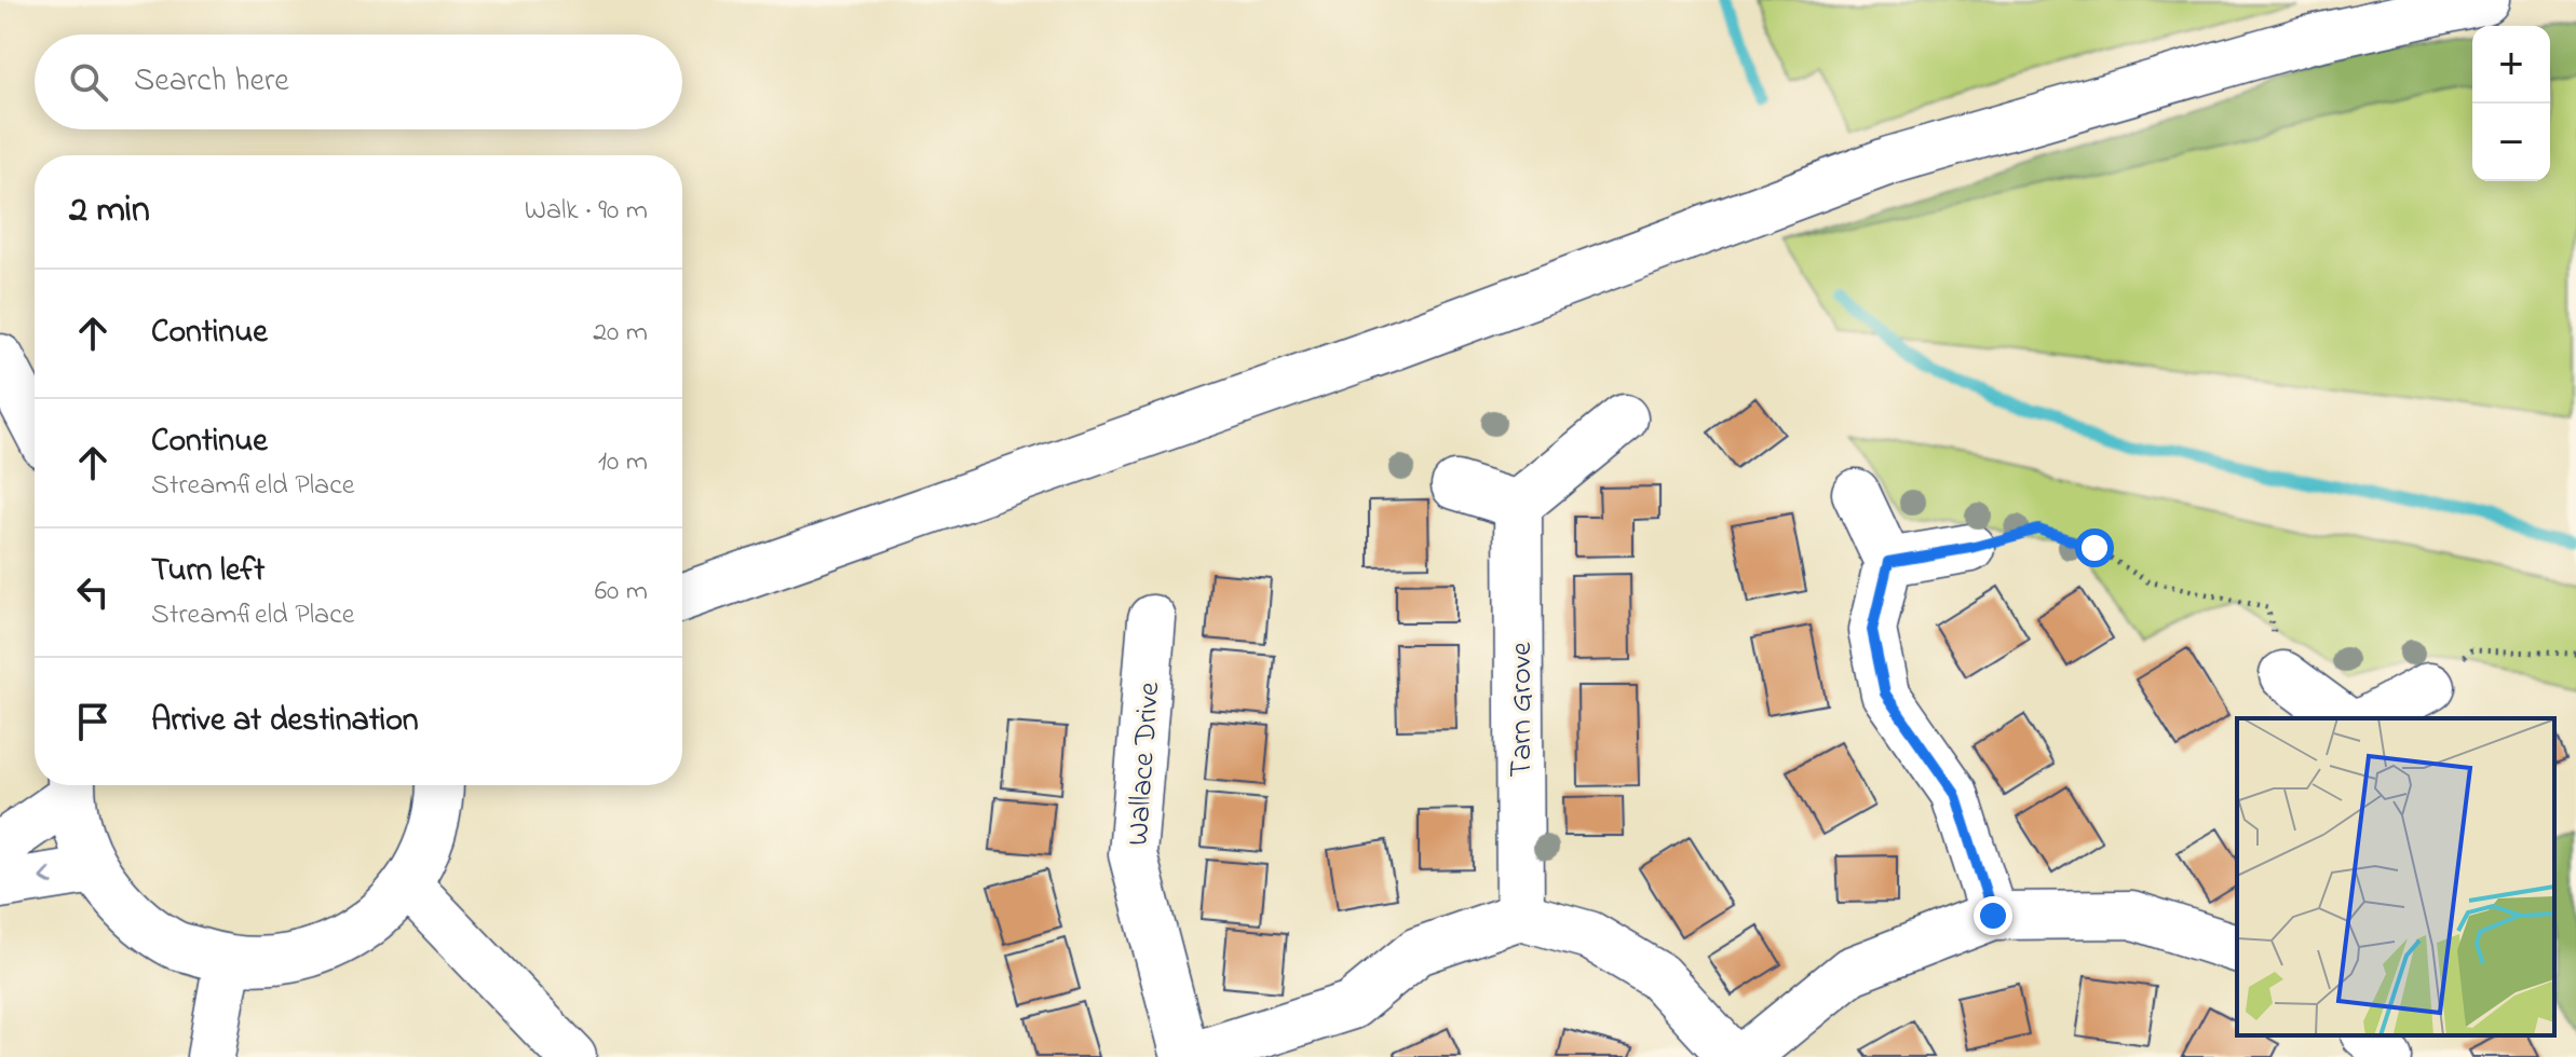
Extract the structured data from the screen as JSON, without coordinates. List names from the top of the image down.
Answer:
{
  "streets": {
    "street": ["Tarn Grove", "Wallace Drive"]
  },
  "page": {
    "map_buttons": ["+", "−"],
    "search": "Search here",
    "heading": ["2 min", "Walk · 90 m"],
    "list": [
      ["Continue", "20 m"],
      ["Continue", "Streamfield Place", "10 m"],
      ["Turn left", "Streamfield Place", "60 m"],
      "Arrive at destination"
    ]
  }
}
